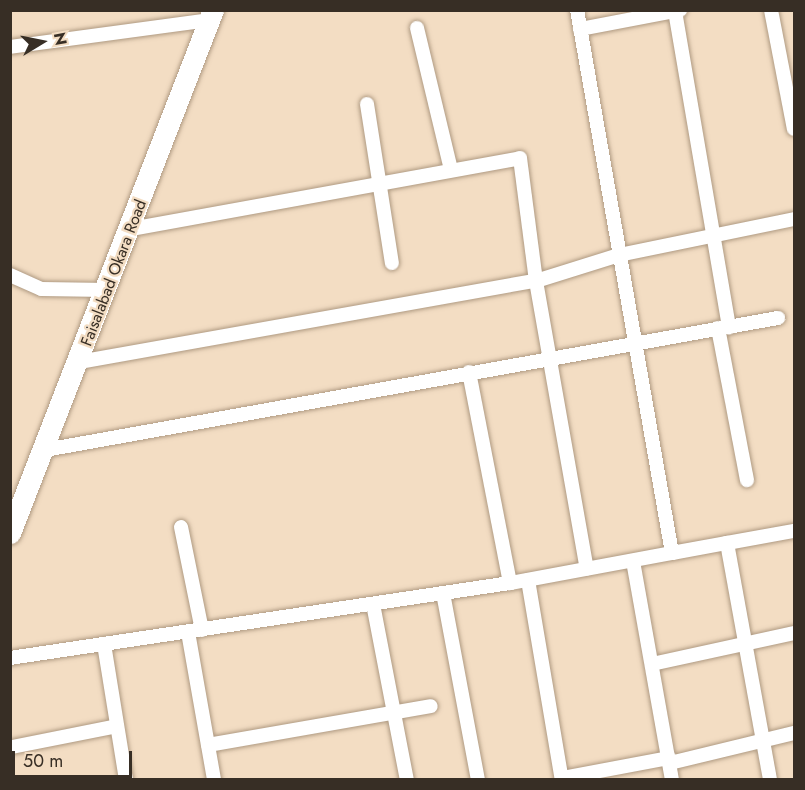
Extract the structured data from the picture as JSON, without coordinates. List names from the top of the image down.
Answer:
{
  "streets": {
    "main road": ["Faisalabad Okara Road"]
  },
  "scale_bar": "50 m",
  "north": "right"
}
